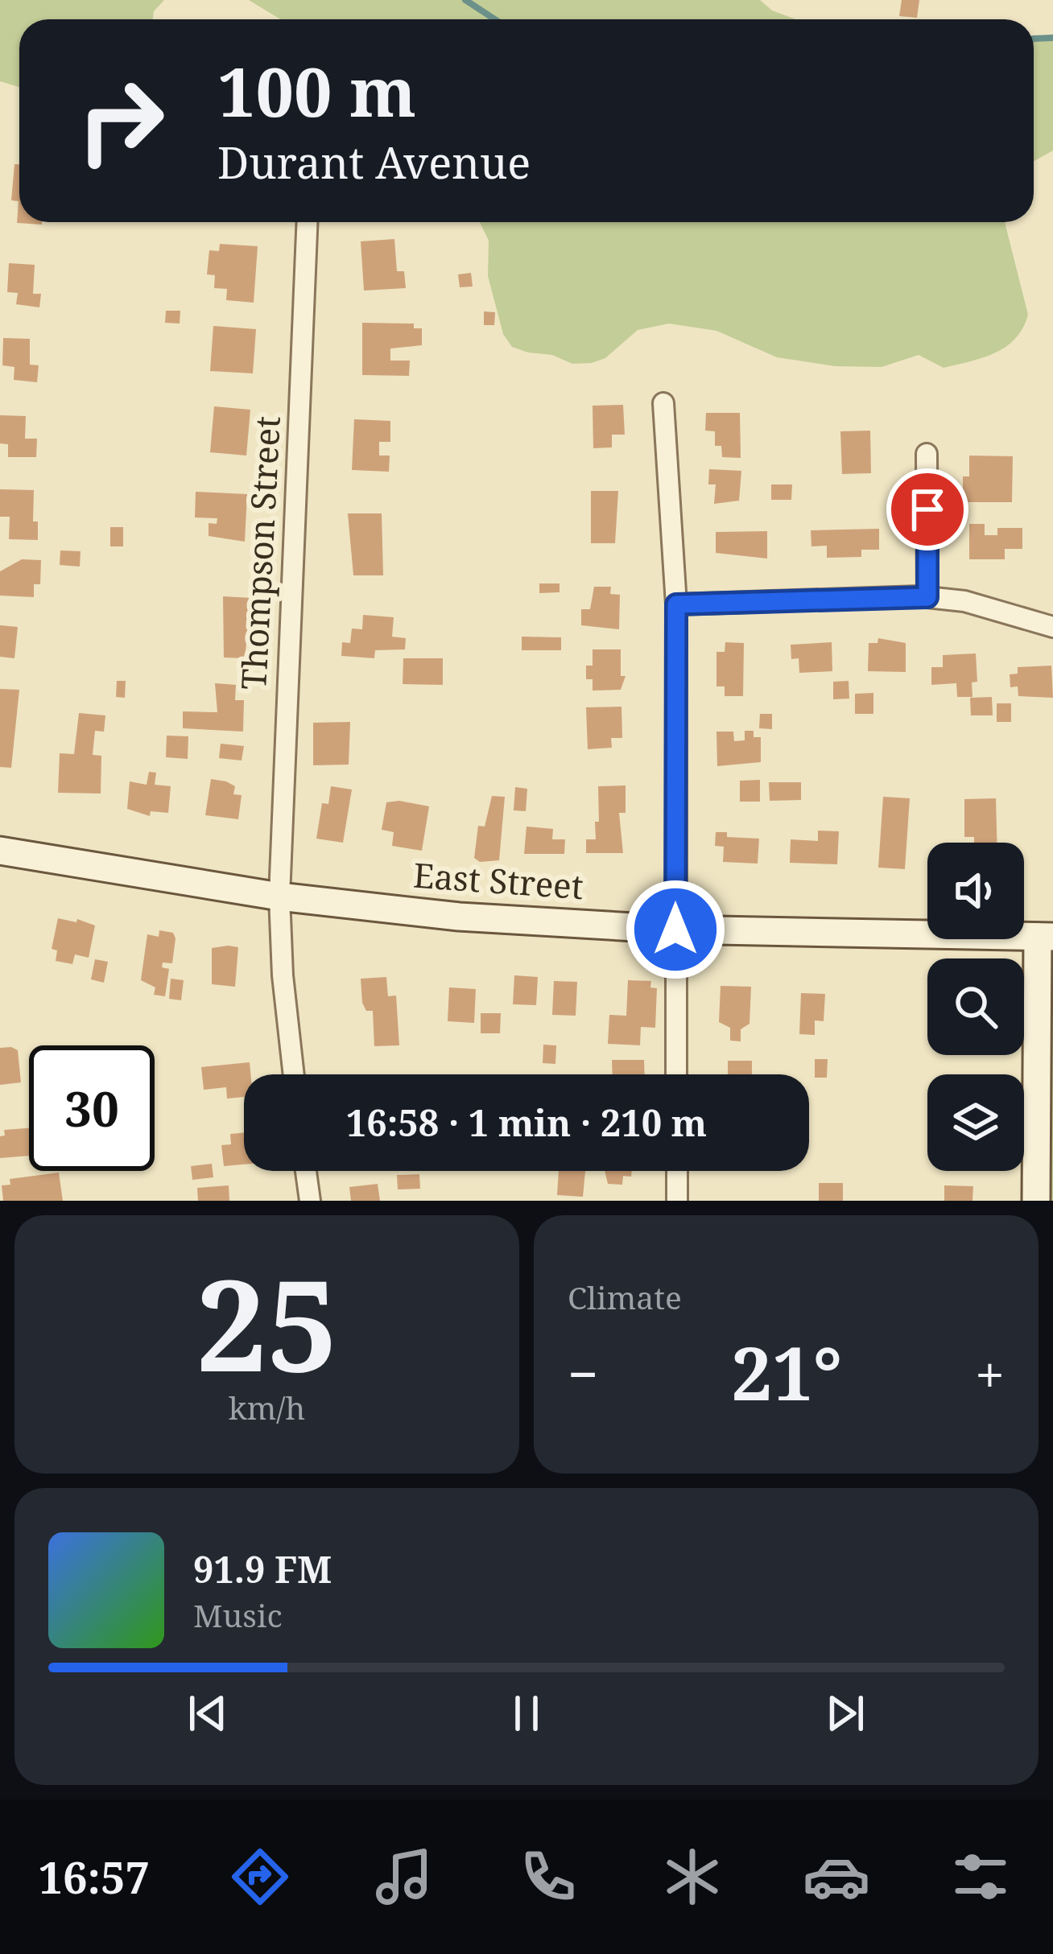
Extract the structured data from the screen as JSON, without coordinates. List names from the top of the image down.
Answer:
{
  "streets": {
    "main road": ["East Street"],
    "street": ["Thompson Street"]
  },
  "crossings": [
    ["Thompson Street", "East Street"]
  ],
  "page": {
    "turn": ["100 m", "Durant Avenue"],
    "limit": "30",
    "trip": "16:58 · 1 min · 210 m",
    "tile": [
      ["25", "km/h"],
      "Climate"
    ],
    "heat": ["−", "21°", "+"],
    "song": ["91.9 FM", "Music"],
    "tabs": "16:57"
  }
}
